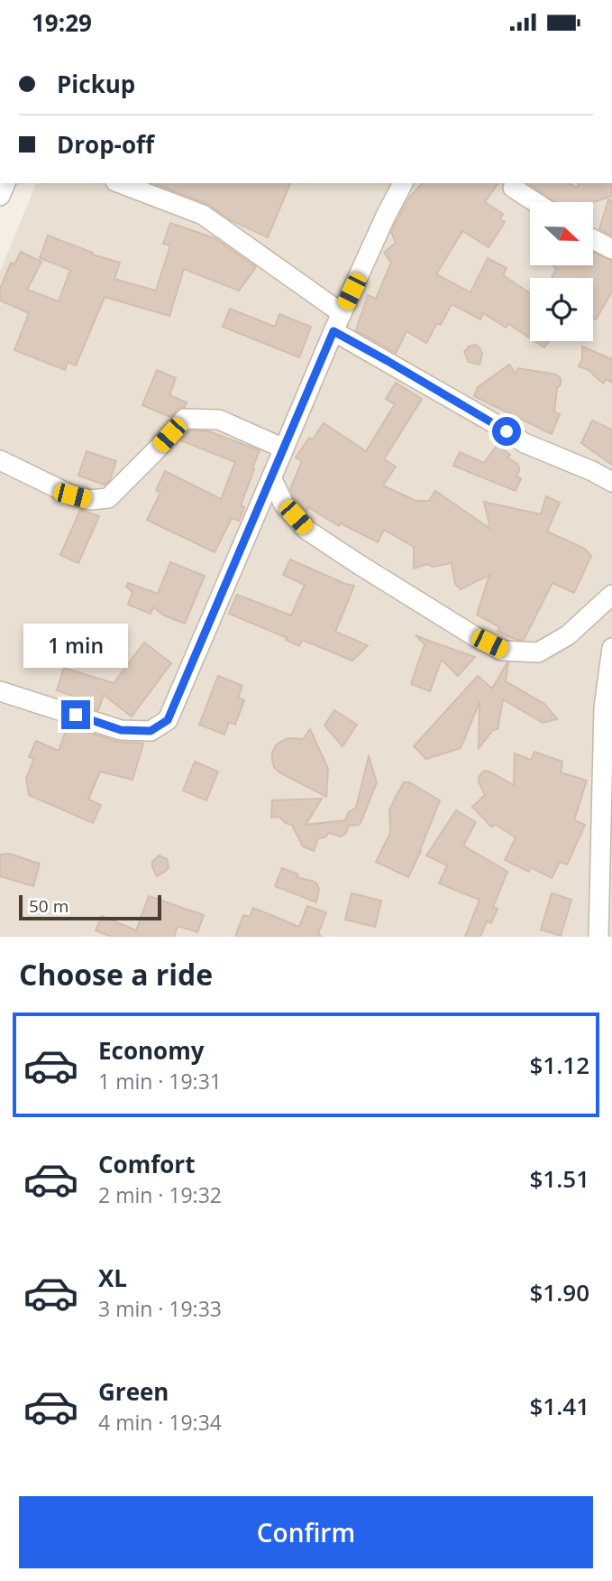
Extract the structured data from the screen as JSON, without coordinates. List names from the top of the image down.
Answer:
{
  "scale_bar": "50 m",
  "north": "right",
  "page": {
    "status": "19:29",
    "banner": ["Pickup", "Drop-off"],
    "bubble": "1 min",
    "scale": "50 m",
    "heading": "Choose a ride",
    "list": [
      {
        "name": "Economy",
        "note": "1 min · 19:31",
        "value": "$1.12"
      },
      {
        "name": "Comfort",
        "note": "2 min · 19:32",
        "value": "$1.51"
      },
      {
        "name": "XL",
        "note": "3 min · 19:33",
        "value": "$1.90"
      },
      {
        "name": "Green",
        "note": "4 min · 19:34",
        "value": "$1.41"
      }
    ],
    "buttons": "Confirm"
  }
}
